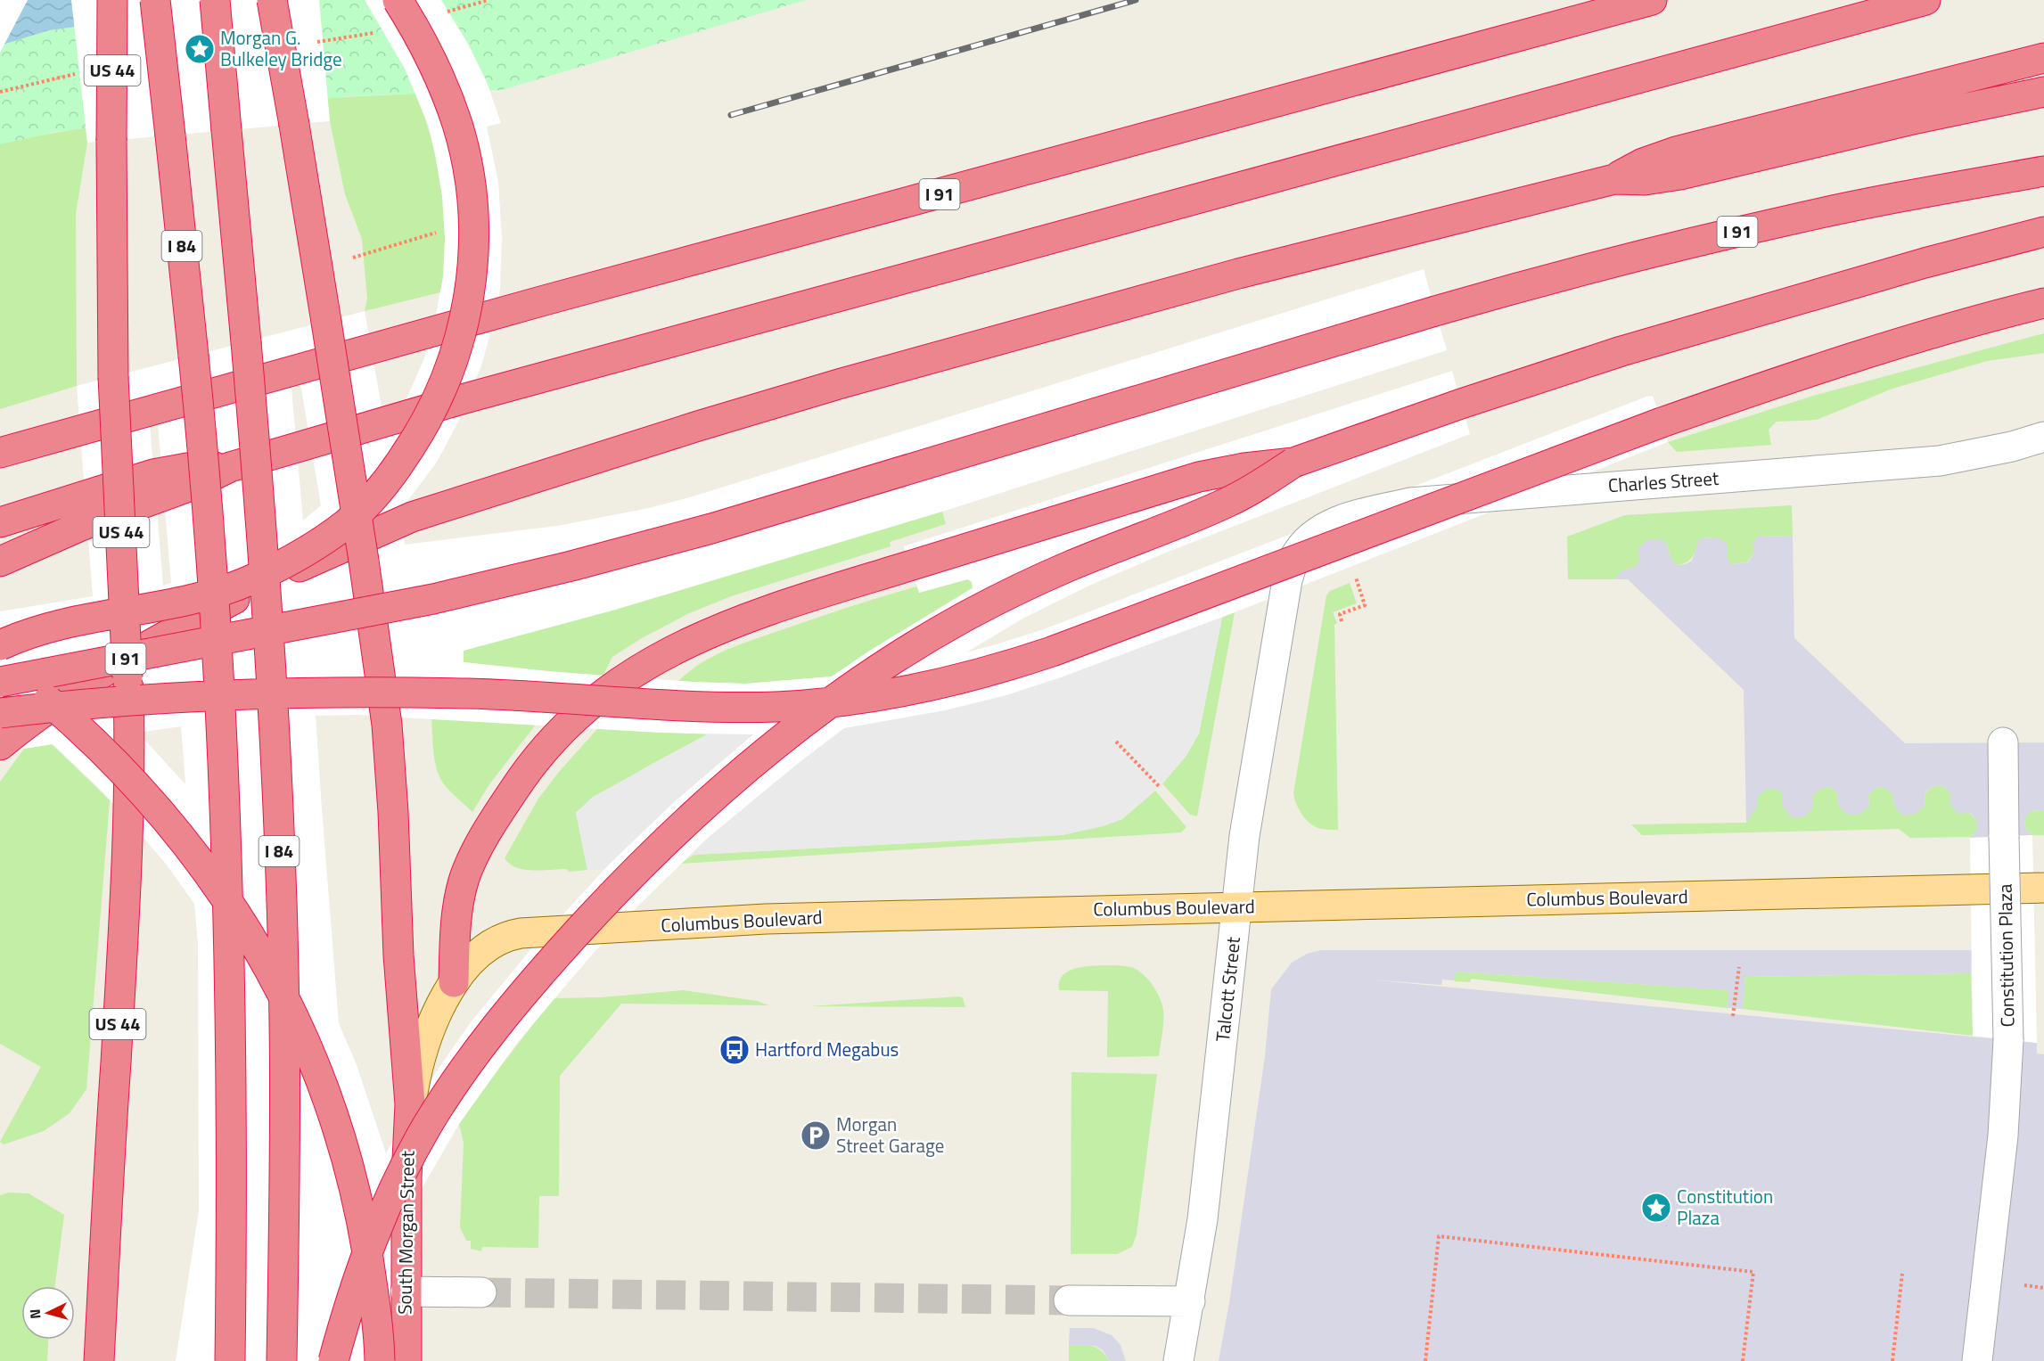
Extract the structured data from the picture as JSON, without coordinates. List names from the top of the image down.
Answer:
{
  "streets": {
    "highway": [
      "US 44",
      "I 91",
      "I 84",
      "South Morgan Street"
    ],
    "main road": ["Columbus Boulevard"],
    "street": ["Charles Street", "Constitution Plaza", "Talcott Street"]
  },
  "crossings": [
    ["Charles Street", "Talcott Street"],
    ["Columbus Boulevard", "Talcott Street"],
    ["Columbus Boulevard", "South Morgan Street"]
  ],
  "places": {
    "place": ["Morgan G. Bulkeley Bridge", "Constitution Plaza"],
    "bus stop": ["Hartford Megabus"],
    "parking": ["Morgan Street Garage"]
  },
  "north": "left"
}
